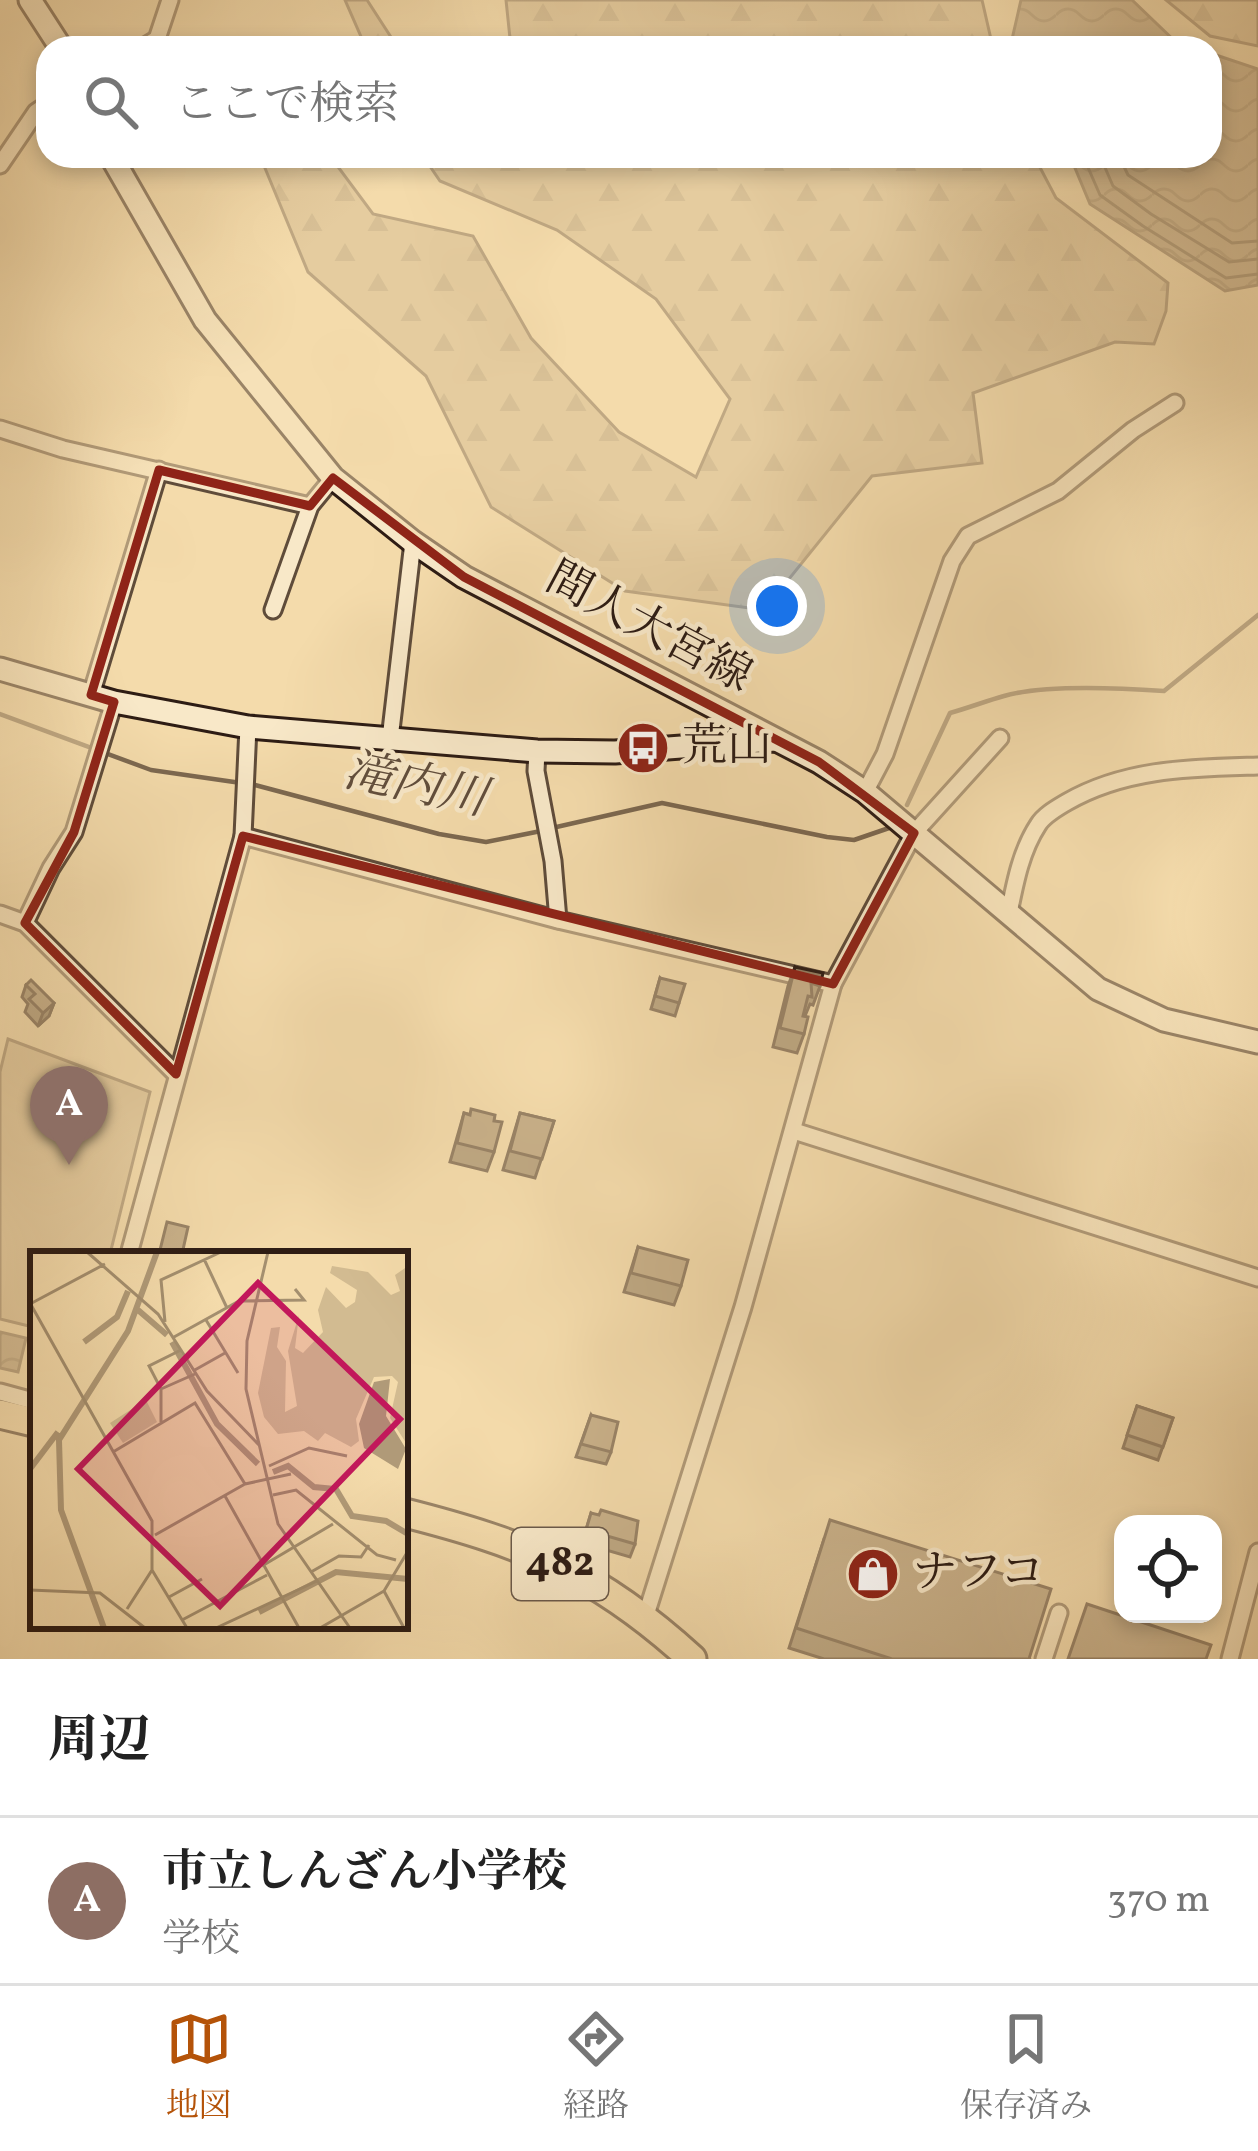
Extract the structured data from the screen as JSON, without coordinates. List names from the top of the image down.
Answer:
{
  "streets": {
    "highway": ["482"],
    "main road": ["間人大宮線"]
  },
  "water": ["滝内川"],
  "places": {
    "bus stop": ["荒山"],
    "shop": ["ナフコ"]
  },
  "page": {
    "search": "ここで検索",
    "pins": "A",
    "heading": "周辺",
    "list": [
      {
        "mark": "A",
        "name": "市立しんざん小学校",
        "note": "学校",
        "value": "370 m"
      }
    ],
    "nav": ["地図", "経路", "保存済み"]
  }
}
